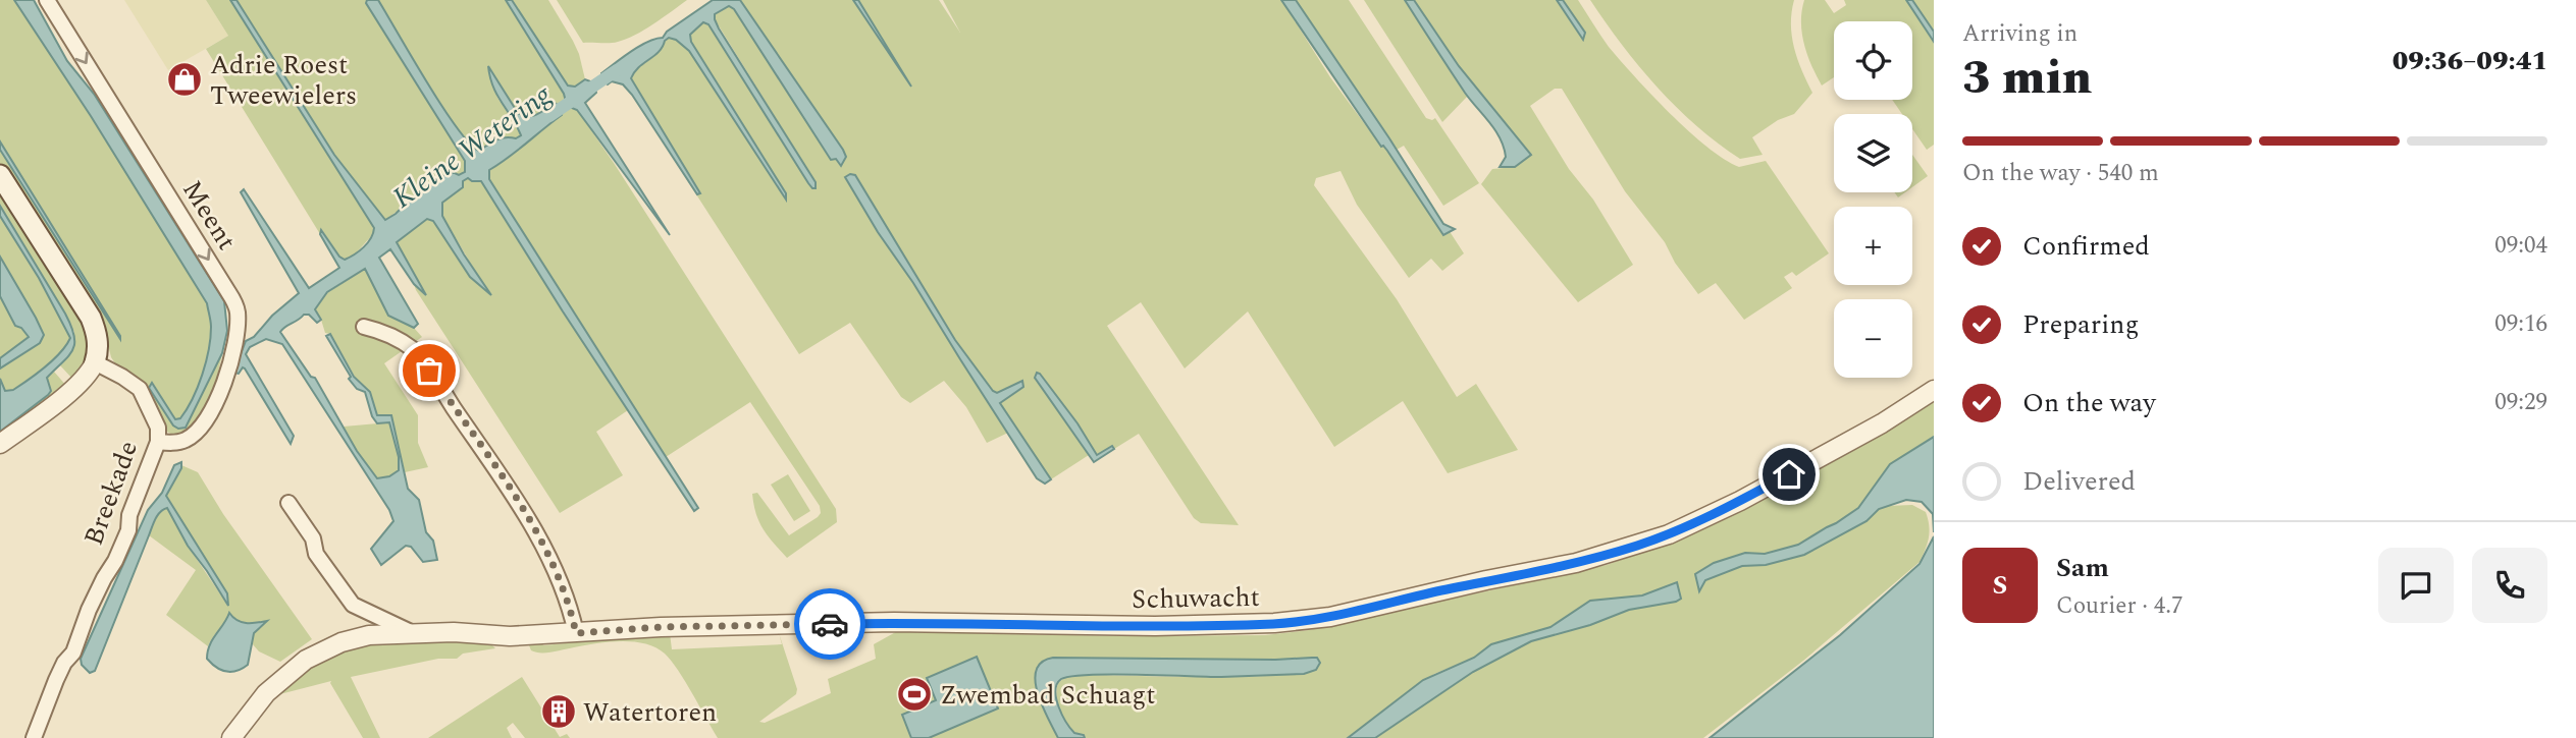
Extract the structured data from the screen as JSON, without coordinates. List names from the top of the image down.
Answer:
{
  "streets": {
    "street": ["Meent", "Breekade", "Schuwacht"]
  },
  "crossings": [
    ["Meent", "Breekade"]
  ],
  "one_way": ["Meent"],
  "water": ["Kleine Wetering"],
  "places": {
    "shop": ["Adrie Roest Tweewielers"],
    "sports": ["Zwembad Schuagt"],
    "building": ["Watertoren"]
  },
  "page": {
    "heading": ["3 min", "Arriving in", "09:36–09:41"],
    "panel": ["Sam", "Courier · 4.7"],
    "map_buttons": ["+", "−"],
    "bar": "On the way · 540 m",
    "list": [
      ["Confirmed", "09:04"],
      ["Preparing", "09:16"],
      ["On the way", "09:29"],
      "Delivered"
    ],
    "round": "S"
  }
}
